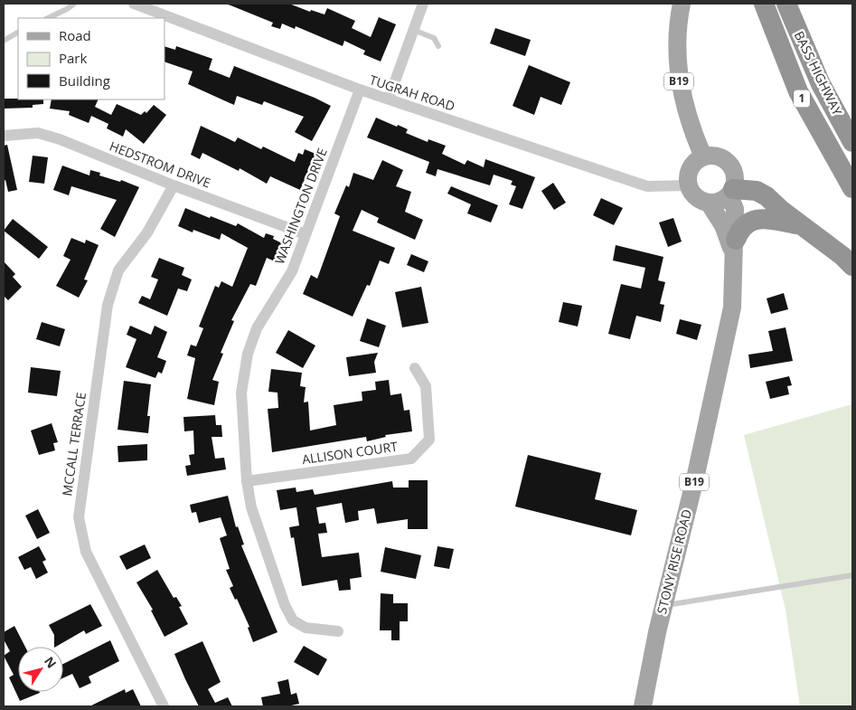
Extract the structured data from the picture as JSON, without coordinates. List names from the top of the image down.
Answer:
{
  "streets": {
    "highway": ["BASS HIGHWAY", "1"],
    "main road": ["B19", "STONY RISE ROAD"],
    "street": [
      "TUGRAH ROAD",
      "HEDSTROM DRIVE",
      "WASHINGTON DRIVE",
      "MCCALL TERRACE",
      "ALLISON COURT"
    ]
  },
  "crossings": [
    ["B19", "TUGRAH ROAD"],
    ["B19", "STONY RISE ROAD"],
    ["TUGRAH ROAD", "WASHINGTON DRIVE"],
    ["TUGRAH ROAD", "STONY RISE ROAD"],
    ["HEDSTROM DRIVE", "WASHINGTON DRIVE"],
    ["HEDSTROM DRIVE", "MCCALL TERRACE"],
    ["WASHINGTON DRIVE", "ALLISON COURT"]
  ],
  "legend": ["Road", "Park", "Building"],
  "north": "top right"
}
